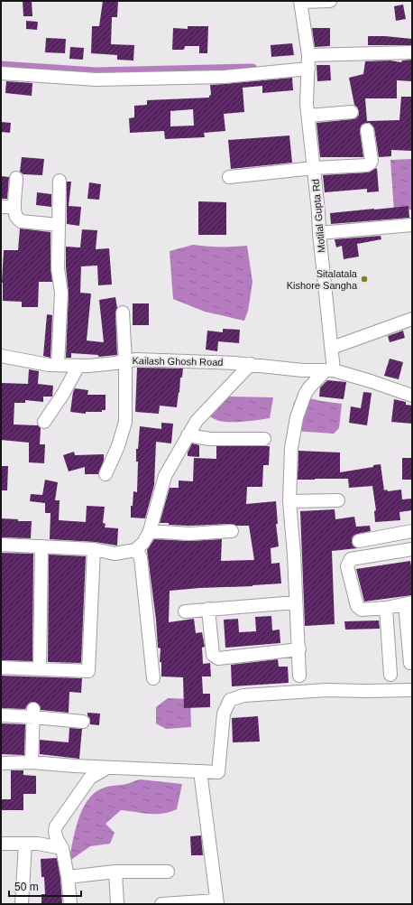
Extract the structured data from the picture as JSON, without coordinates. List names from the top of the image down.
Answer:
{
  "streets": {
    "street": ["Motilal Gupta Rd", "Kailash Ghosh Road"]
  },
  "crossings": [
    ["Motilal Gupta Rd", "Kailash Ghosh Road"]
  ],
  "places": ["Sitalatala Kishore Sangha"],
  "scale_bar": "50 m"
}
